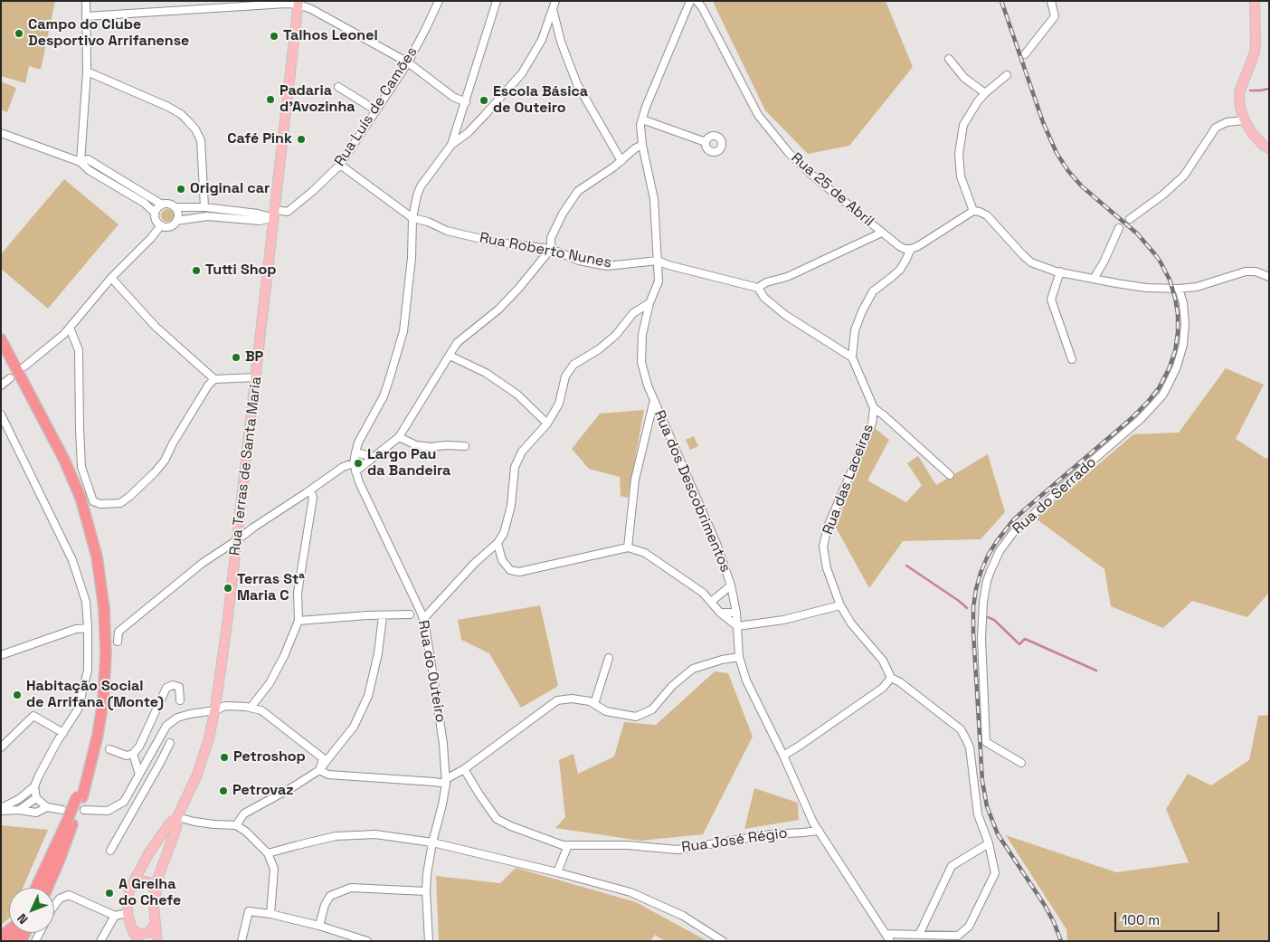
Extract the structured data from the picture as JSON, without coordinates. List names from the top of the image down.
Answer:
{
  "streets": {
    "main road": ["Rua Terras de Santa Maria"],
    "street": [
      "Rua Luís de Camões",
      "Rua 25 de Abril",
      "Rua Roberto Nunes",
      "Rua das Laceiras",
      "Rua dos Descobrimentos",
      "Rua do Serrado",
      "Rua do Outeiro",
      "Rua José Régio"
    ]
  },
  "crossings": [
    ["Rua Luís de Camões", "Rua Terras de Santa Maria"],
    ["Rua Roberto Nunes", "Rua dos Descobrimentos"],
    ["Rua dos Descobrimentos", "Rua José Régio"]
  ],
  "places": [
    "Campo do Clube Desportivo Arrifanense",
    "Talhos Leonel",
    "Padaria d'Avozinha",
    "Escola Básica de Outeiro",
    "Café Pink",
    "Original car",
    "Tutti Shop",
    "BP",
    "Largo Pau da Bandeira",
    "Terras Stª Maria C",
    "Habitação Social de Arrifana (Monte)",
    "Petroshop",
    "Petrovaz",
    "A Grelha do Chefe"
  ],
  "scale_bar": "100 m",
  "north": "bottom left"
}
